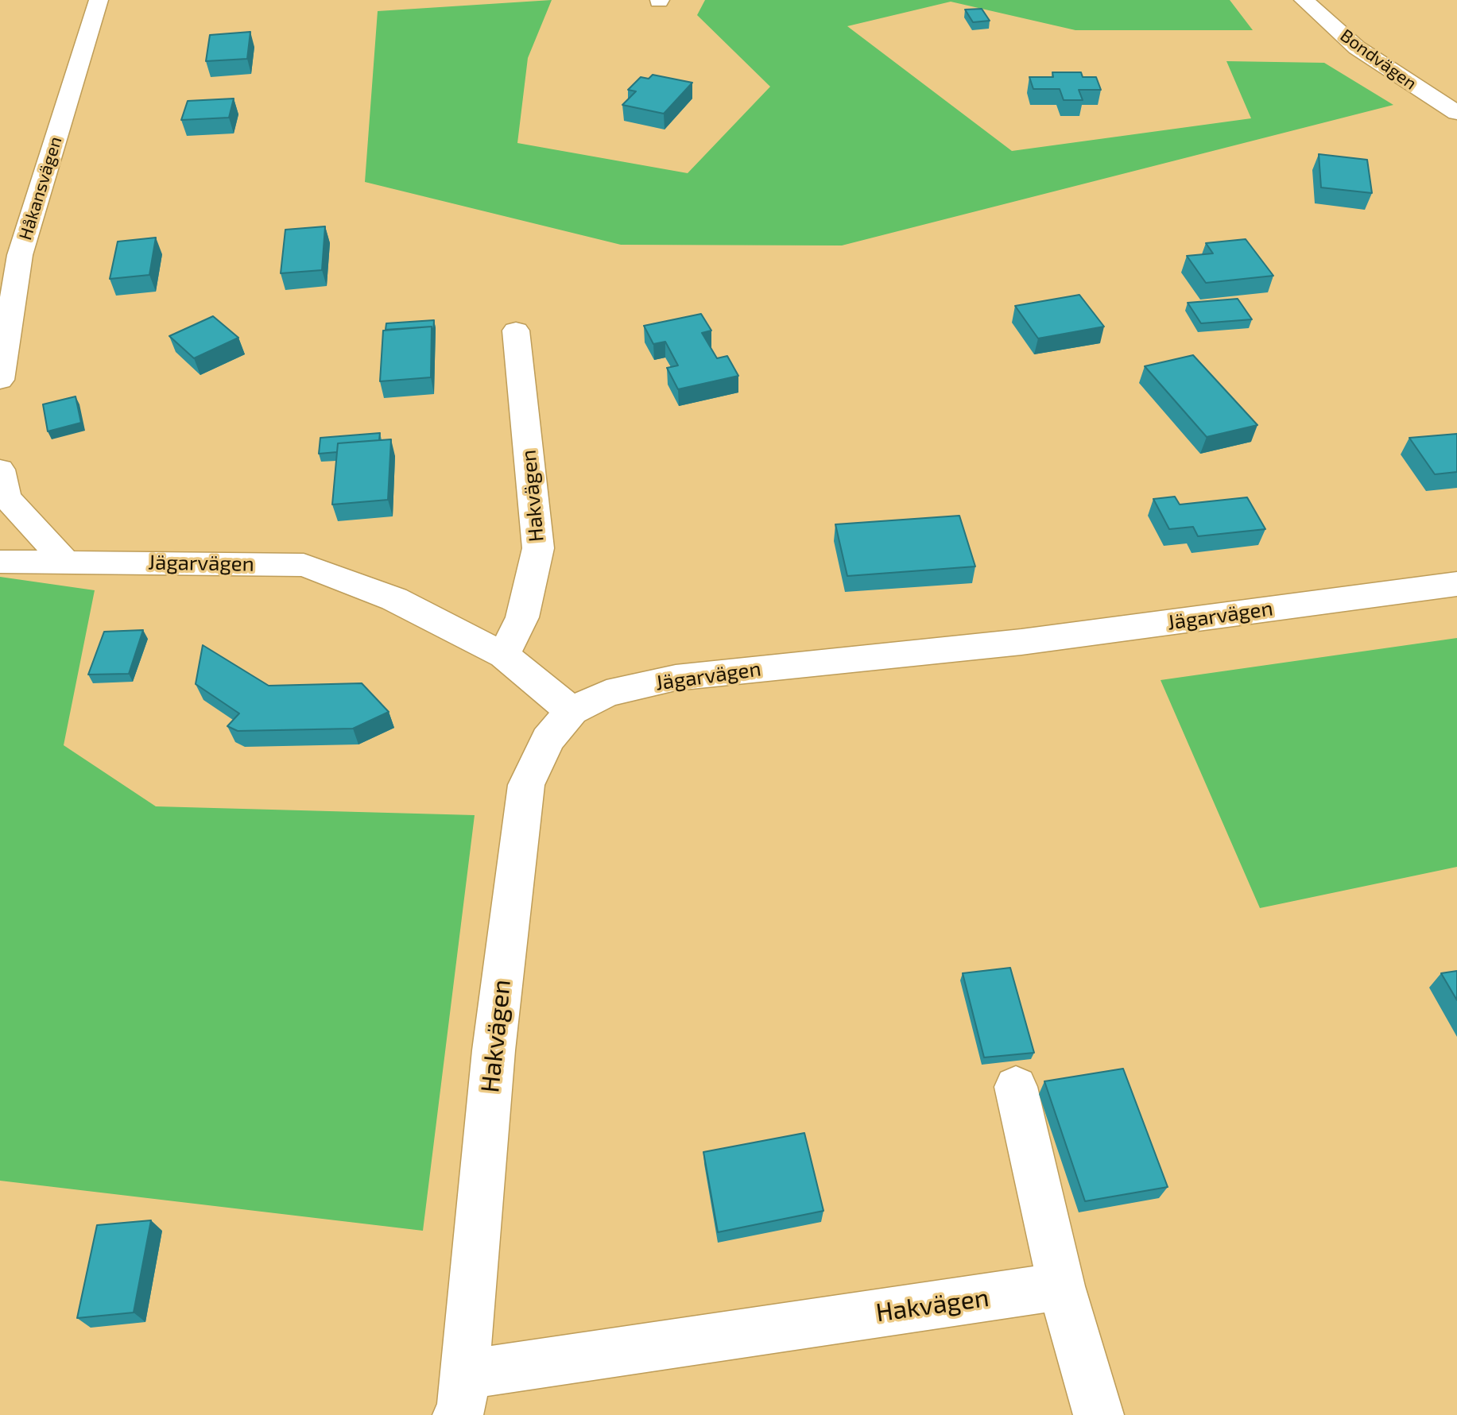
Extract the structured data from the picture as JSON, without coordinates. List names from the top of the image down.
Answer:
{
  "streets": {
    "street": [
      "Bondvägen",
      "Håkansvägen",
      "Hakvägen",
      "Jägarvägen"
    ]
  },
  "crossings": [
    ["Hakvägen", "Jägarvägen"]
  ]
}
